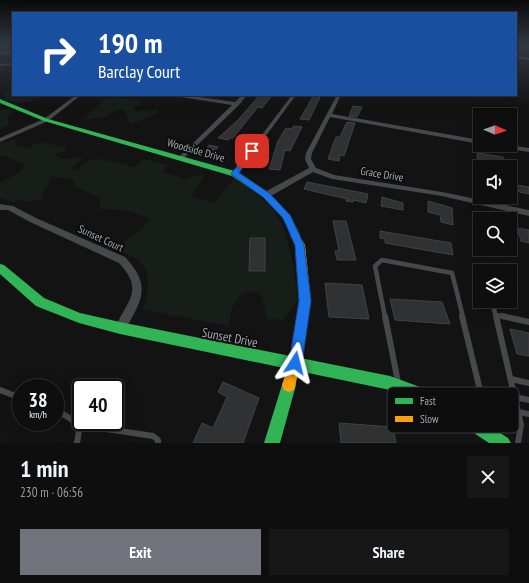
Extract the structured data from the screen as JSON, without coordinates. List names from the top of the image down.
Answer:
{
  "streets": {
    "street": [
      "Woodside Drive",
      "Grace Drive",
      "Sunset Court",
      "Sunset Drive"
    ]
  },
  "crossings": [
    ["Woodside Drive", "Sunset Drive"],
    ["Sunset Court", "Sunset Drive"]
  ],
  "legend": ["Fast", "Slow"],
  "north": "right",
  "page": {
    "turn": ["190 m", "Barclay Court"],
    "speed": "38 km/h",
    "limit": "40",
    "heading": ["1 min", "230 m · 06:56"],
    "buttons": ["Exit", "Share"]
  }
}
